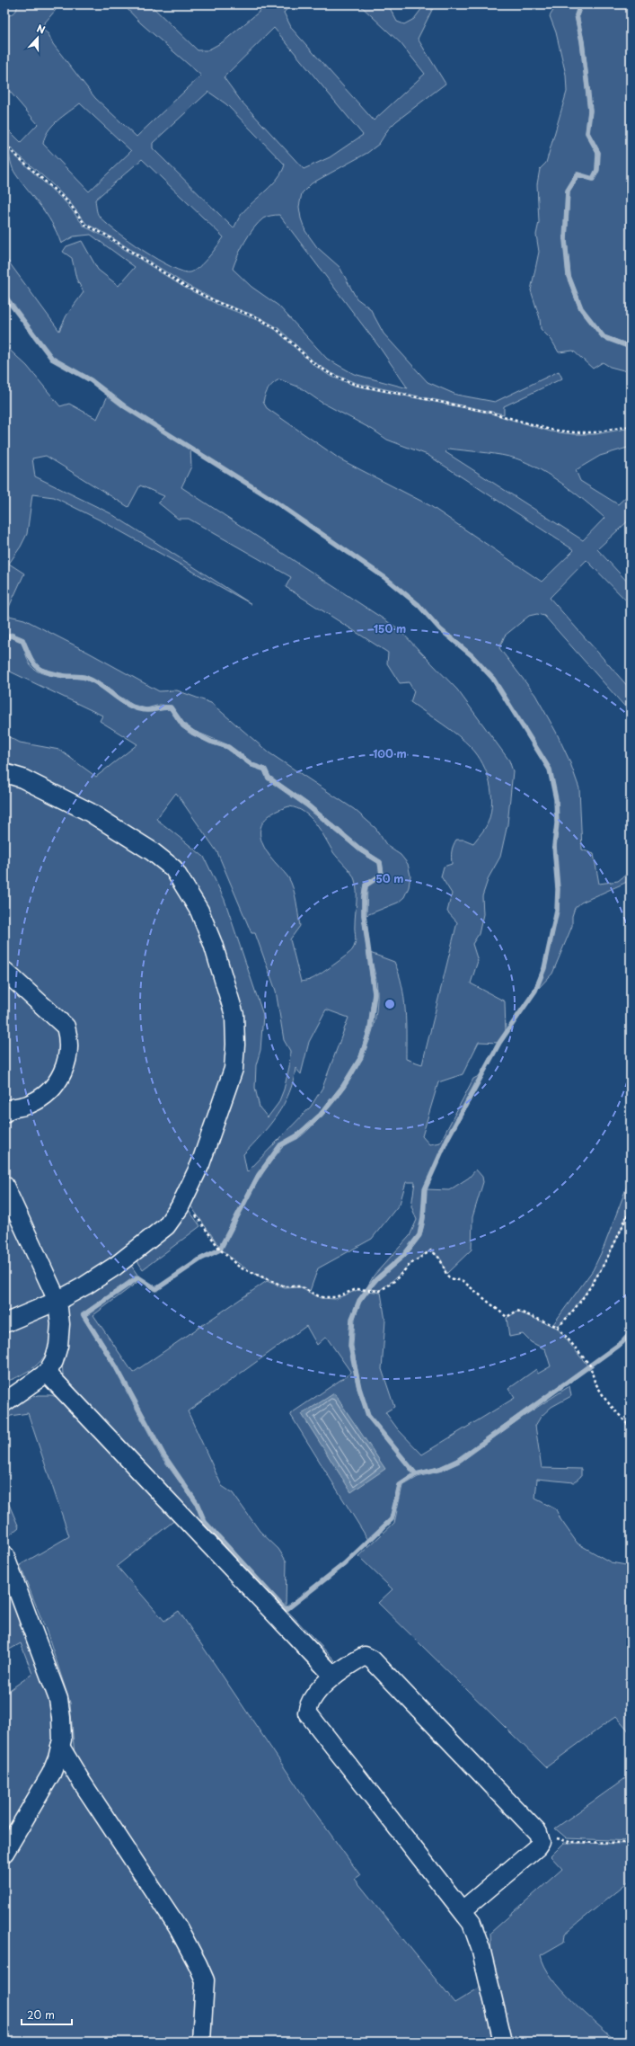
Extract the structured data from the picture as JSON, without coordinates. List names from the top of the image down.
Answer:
{
  "scale_bar": "20 m",
  "north": "top",
  "rings": ["150 m", "100 m", "50 m"]
}
